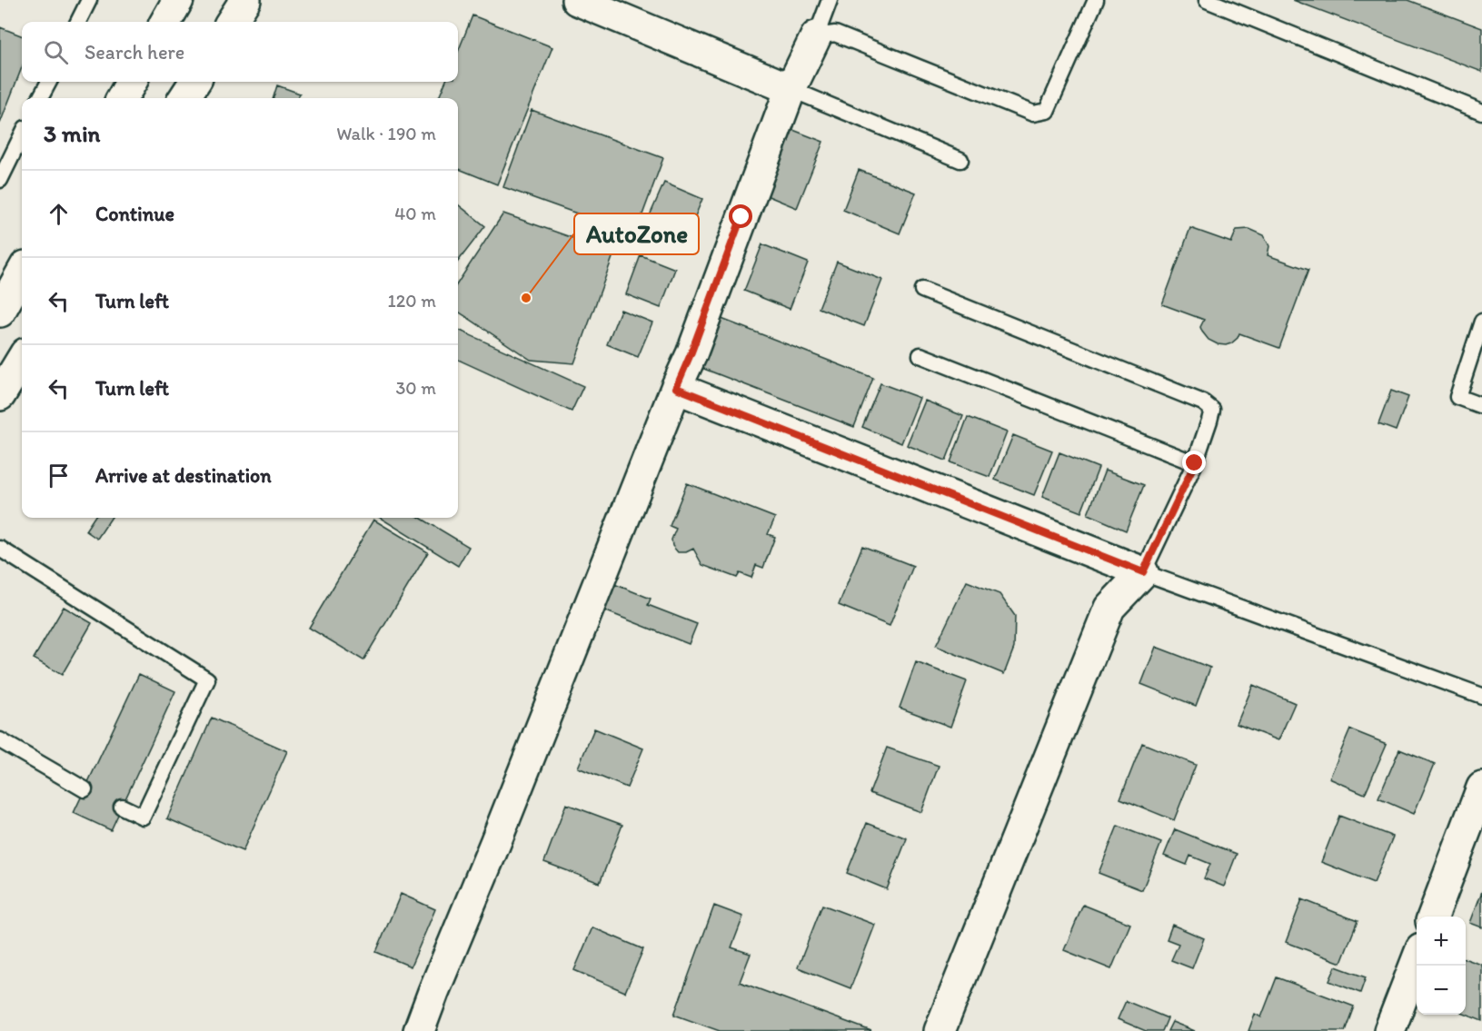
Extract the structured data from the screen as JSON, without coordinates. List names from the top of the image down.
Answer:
{
  "places": ["AutoZone"],
  "page": {
    "search": "Search here",
    "heading": ["3 min", "Walk · 190 m"],
    "list": [
      ["Continue", "40 m"],
      ["Turn left", "120 m"],
      ["Turn left", "30 m"],
      "Arrive at destination"
    ],
    "map_buttons": ["+", "−"]
  }
}
